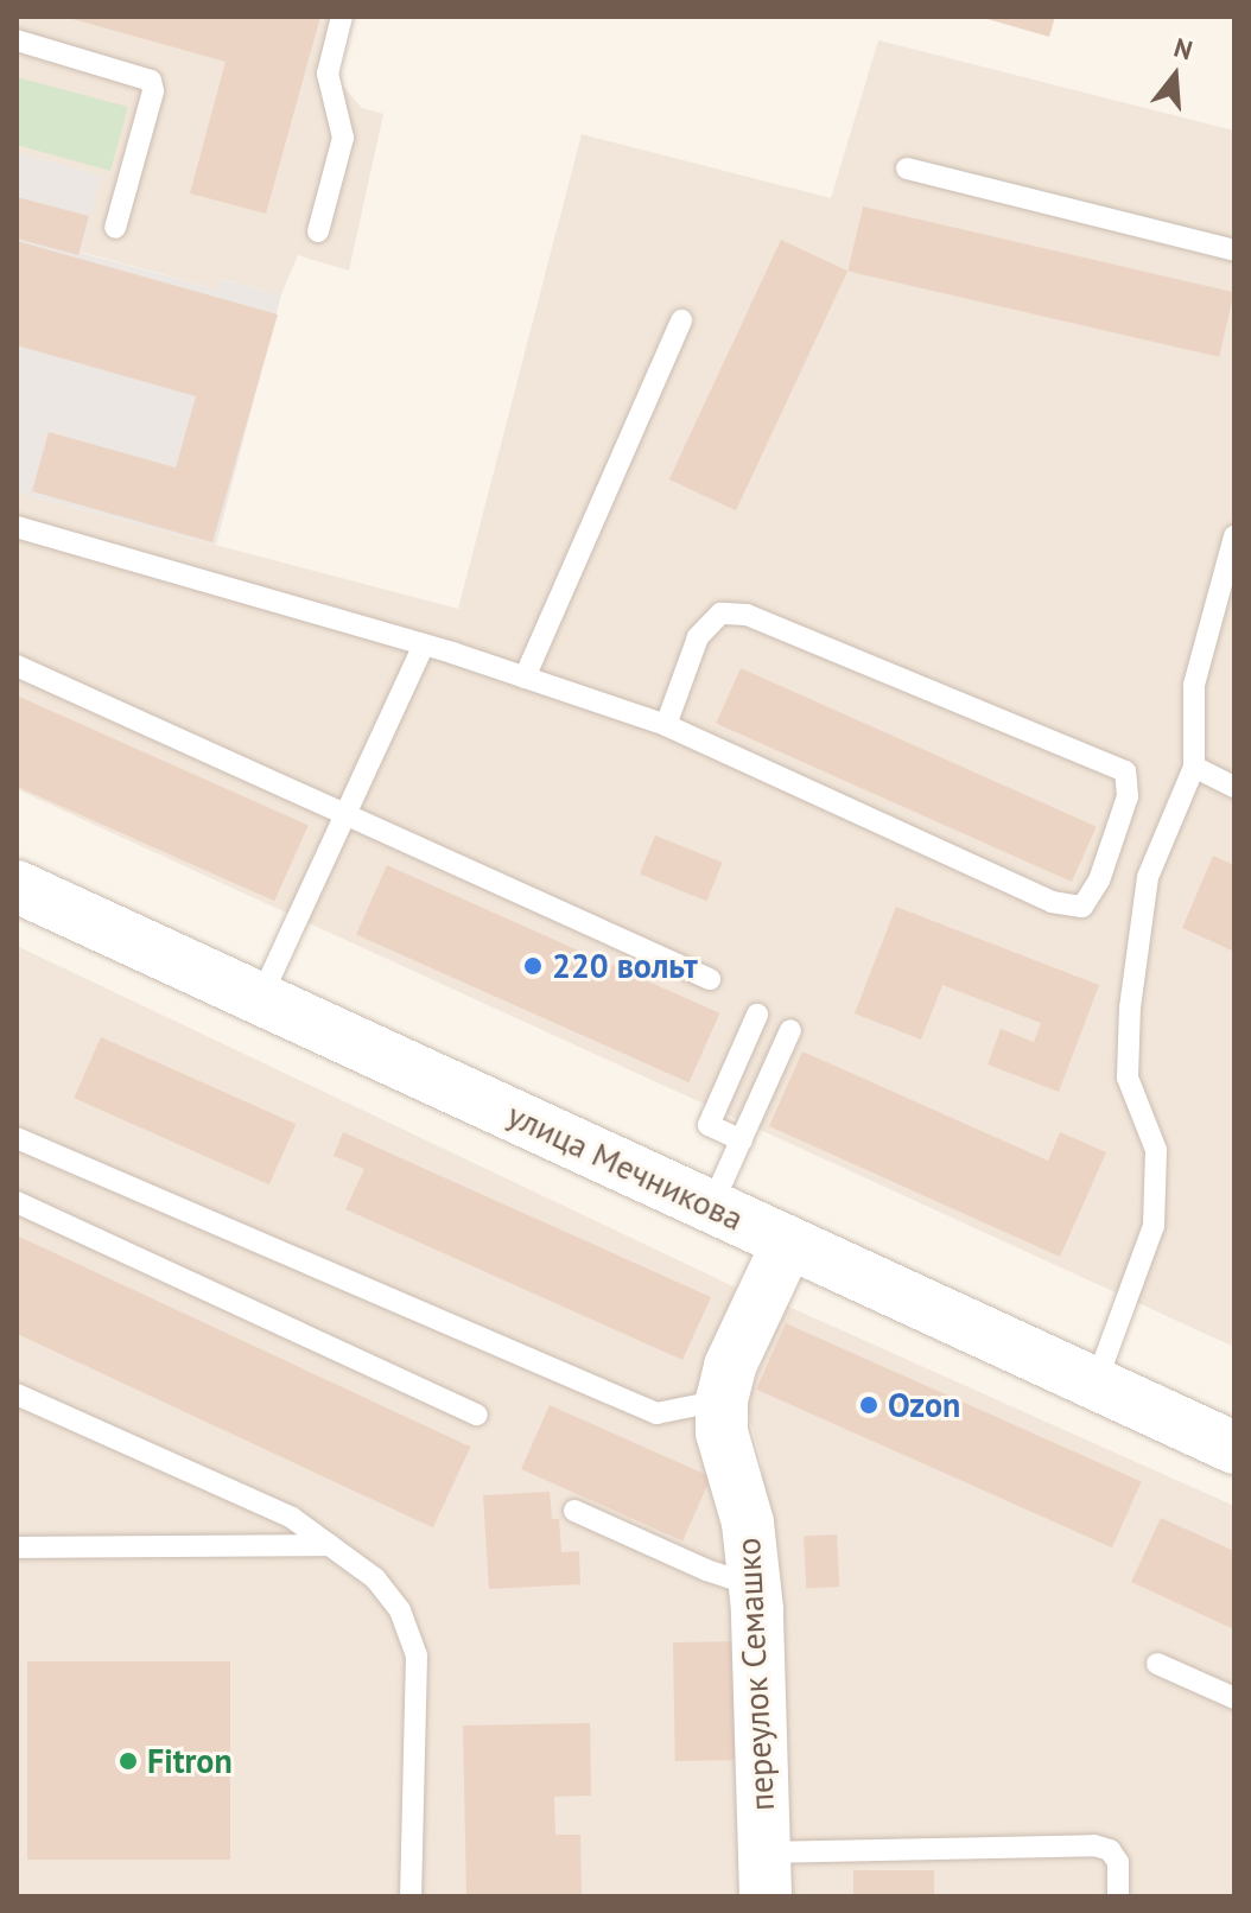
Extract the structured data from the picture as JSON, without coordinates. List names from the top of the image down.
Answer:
{
  "streets": {
    "main road": ["улица Мечникова", "переулок Семашко"]
  },
  "crossings": [
    ["улица Мечникова", "переулок Семашко"]
  ],
  "places": ["220 вольт", "Ozon", "Fitron"],
  "north": "top"
}
